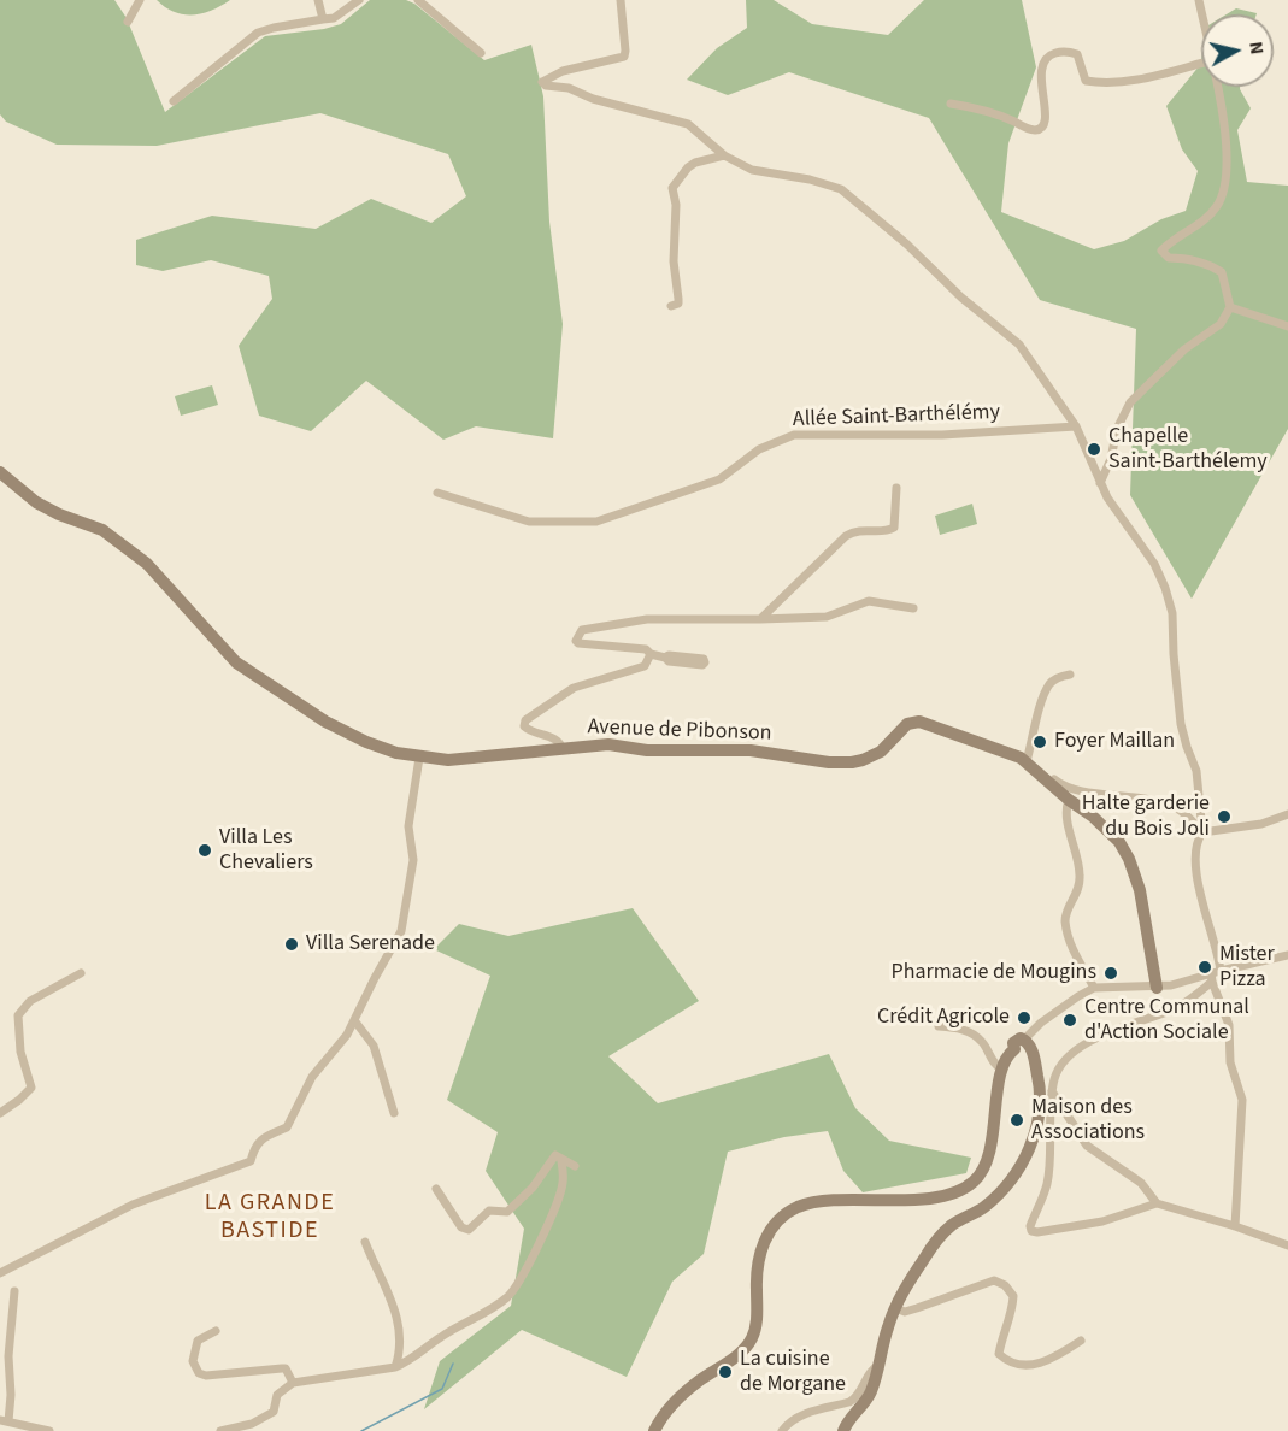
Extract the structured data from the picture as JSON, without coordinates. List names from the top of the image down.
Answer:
{
  "streets": {
    "street": ["Allée Saint-Barthélémy", "Avenue de Pibonson"]
  },
  "districts": ["LA GRANDE BASTIDE"],
  "places": [
    "Chapelle Saint-Barthélemy",
    "Foyer Maillan",
    "Halte garderie du Bois Joli",
    "Villa Les Chevaliers",
    "Villa Serenade",
    "Mister Pizza",
    "Pharmacie de Mougins",
    "Crédit Agricole",
    "Centre Communal d'Action Sociale",
    "Maison des Associations",
    "La cuisine de Morgane"
  ],
  "north": "right"
}
